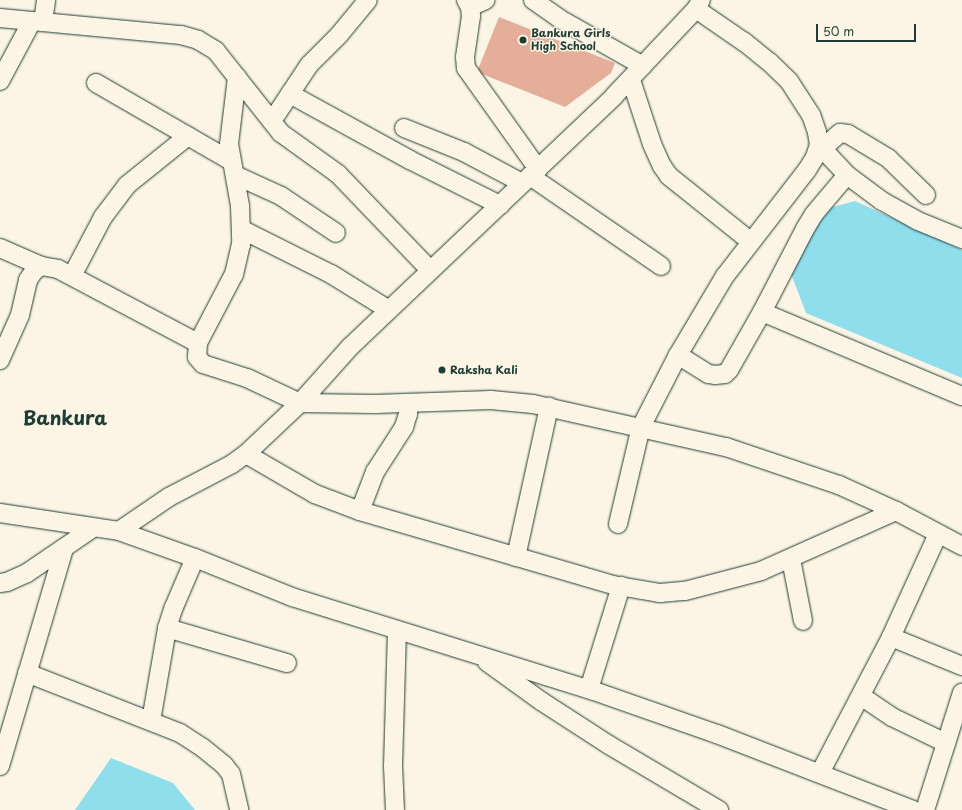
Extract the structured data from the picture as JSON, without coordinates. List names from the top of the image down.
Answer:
{
  "districts": ["Bankura"],
  "places": ["Bankura Girls High School", "Raksha Kali"],
  "scale_bar": "50 m"
}
